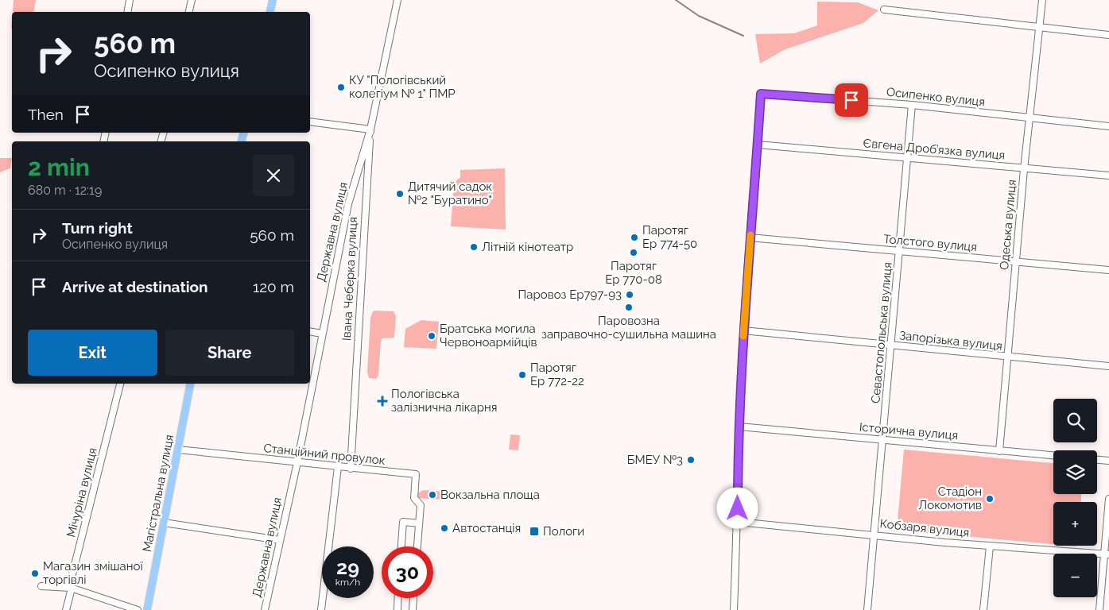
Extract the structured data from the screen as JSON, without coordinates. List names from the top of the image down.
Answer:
{
  "streets": {
    "main road": ["Магістральна вулиця"],
    "street": [
      "Осипенко вулиця",
      "Євгена Дроб’язка вулиця",
      "Одеська вулиця",
      "Державна вулиця",
      "Толстого вулиця",
      "Івана Чеберка вулиця",
      "Севастопольська вулиця",
      "Запорізька вулиця",
      "Історична вулиця",
      "Станційний провулок",
      "Мічуріна вулиця",
      "Кобзаря вулиця"
    ]
  },
  "crossings": [
    ["Осипенко вулиця", "Євгена Дроб’язка вулиця"],
    ["Осипенко вулиця", "Одеська вулиця"],
    ["Осипенко вулиця", "Севастопольська вулиця"],
    ["Євгена Дроб’язка вулиця", "Одеська вулиця"],
    ["Євгена Дроб’язка вулиця", "Севастопольська вулиця"],
    ["Одеська вулиця", "Толстого вулиця"],
    ["Одеська вулиця", "Запорізька вулиця"],
    ["Одеська вулиця", "Історична вулиця"],
    ["Державна вулиця", "Івана Чеберка вулиця"],
    ["Державна вулиця", "Станційний провулок"],
    ["Толстого вулиця", "Севастопольська вулиця"],
    ["Івана Чеберка вулиця", "Станційний провулок"],
    ["Севастопольська вулиця", "Запорізька вулиця"],
    ["Севастопольська вулиця", "Історична вулиця"],
    ["Севастопольська вулиця", "Кобзаря вулиця"],
    ["Станційний провулок", "Магістральна вулиця"]
  ],
  "places": {
    "other": [
      "КУ \"Пологівський колегіум № 1\" ПМР",
      "Дитячий садок №2 \"Буратино\"",
      "Паротяг Ер 774-50",
      "Літній кінотеатр",
      "Паротяг Ер 770-08",
      "Паровоз Ер797-93",
      "Паровозна заправочно-сушильна машина",
      "Братська могила Червоноармійців",
      "Паротяг Ер 772-22",
      "БМЕУ №3",
      "Вокзальна площа",
      "Стадіон Локомотив",
      "Автостанція",
      "Магазин змішаної торгівлі"
    ],
    "health": ["Пологівська залізнична лікарня"],
    "transit": ["Пологи"]
  },
  "page": {
    "turn": ["560 m", "Осипенко вулиця"],
    "then": "Then",
    "heading": ["2 min", "680 m · 12:19"],
    "list": [
      {
        "name": "Turn right",
        "note": "Осипенко вулиця",
        "value": "560 m"
      },
      {
        "name": "Arrive at destination",
        "value": "120 m"
      }
    ],
    "buttons": ["Exit", "Share"],
    "map_buttons": ["+", "−"],
    "speed": "29 km/h",
    "limit": "30"
  }
}
